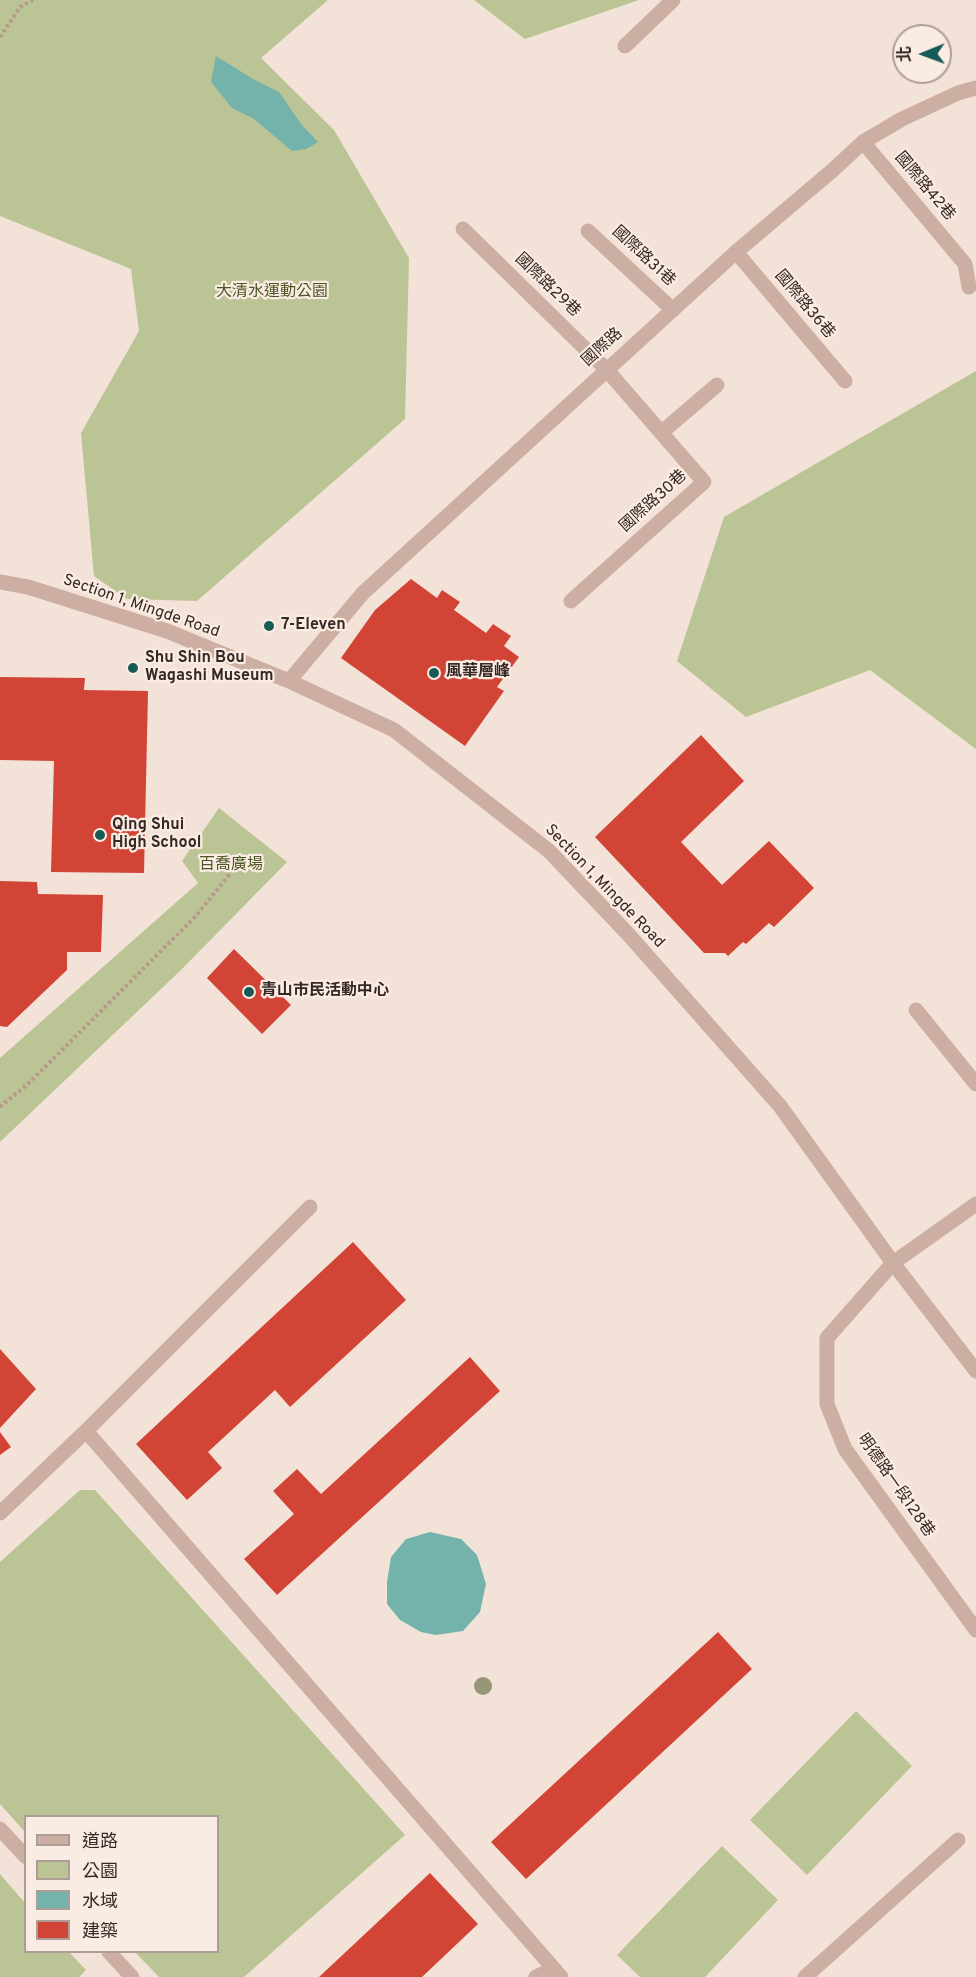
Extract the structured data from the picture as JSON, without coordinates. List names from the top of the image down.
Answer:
{
  "streets": {
    "street": [
      "國際路42巷",
      "國際路31巷",
      "國際路29巷",
      "國際路36巷",
      "國際路",
      "國際路30巷",
      "Section 1, Mingde Road",
      "明德路一段128巷"
    ]
  },
  "crossings": [
    ["國際路42巷", "國際路"],
    ["國際路31巷", "國際路"],
    ["國際路29巷", "國際路"],
    ["國際路29巷", "國際路30巷"],
    ["國際路36巷", "國際路"],
    ["國際路", "國際路30巷"],
    ["國際路", "Section 1, Mingde Road"],
    ["Section 1, Mingde Road", "明德路一段128巷"]
  ],
  "parks": ["大清水運動公園", "百喬廣場"],
  "places": [
    "7-Eleven",
    "Shu Shin Bou Wagashi Museum",
    "風華層峰",
    "Qing Shui High School",
    "青山市民活動中心"
  ],
  "legend": [
    "道路",
    "公園",
    "水域",
    "建築"
  ],
  "north": "left"
}
